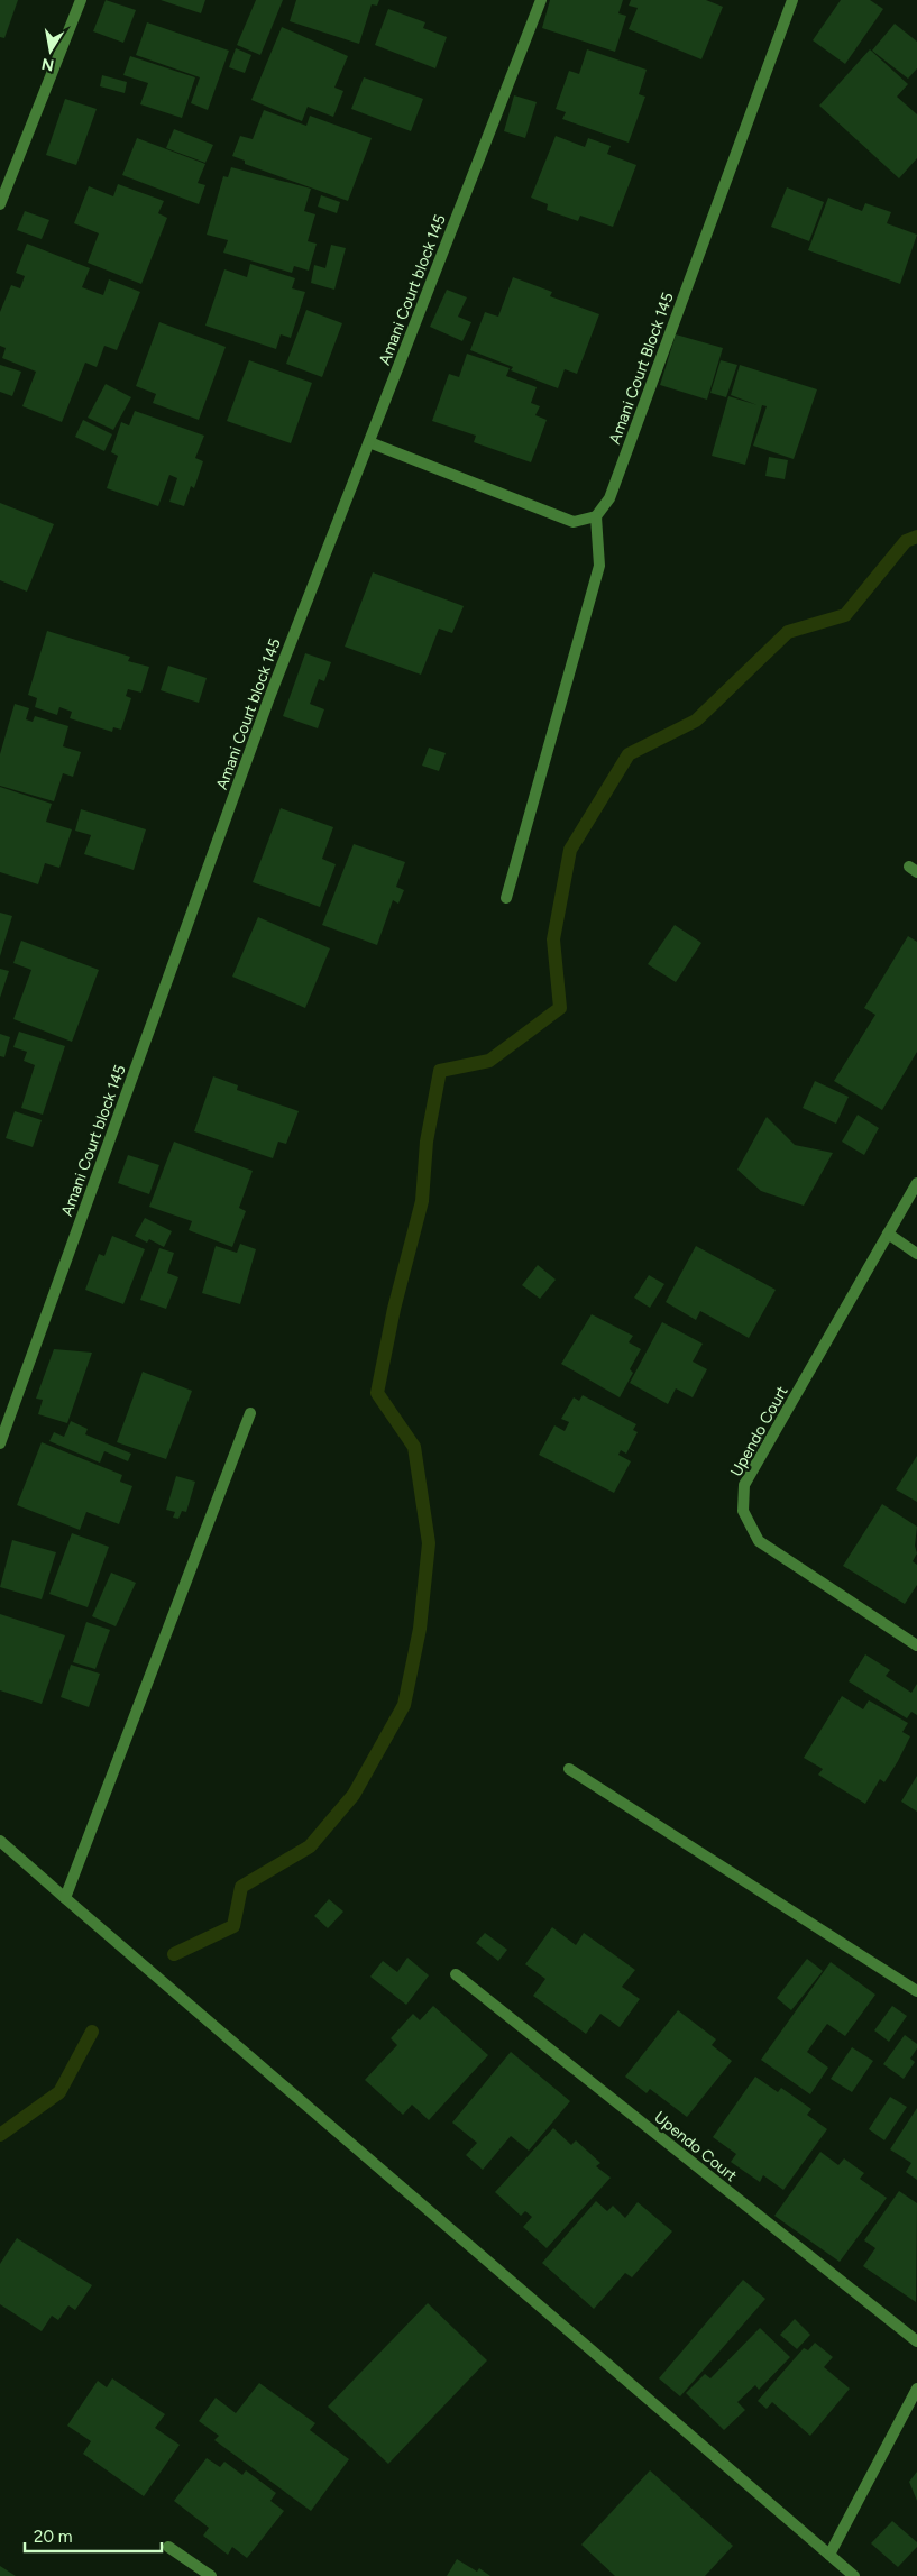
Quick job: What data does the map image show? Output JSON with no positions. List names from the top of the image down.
{
  "streets": {
    "street": ["Amani Court block 145", "Amani Court Block 145", "Upendo Court"]
  },
  "scale_bar": "20 m",
  "north": "bottom"
}
